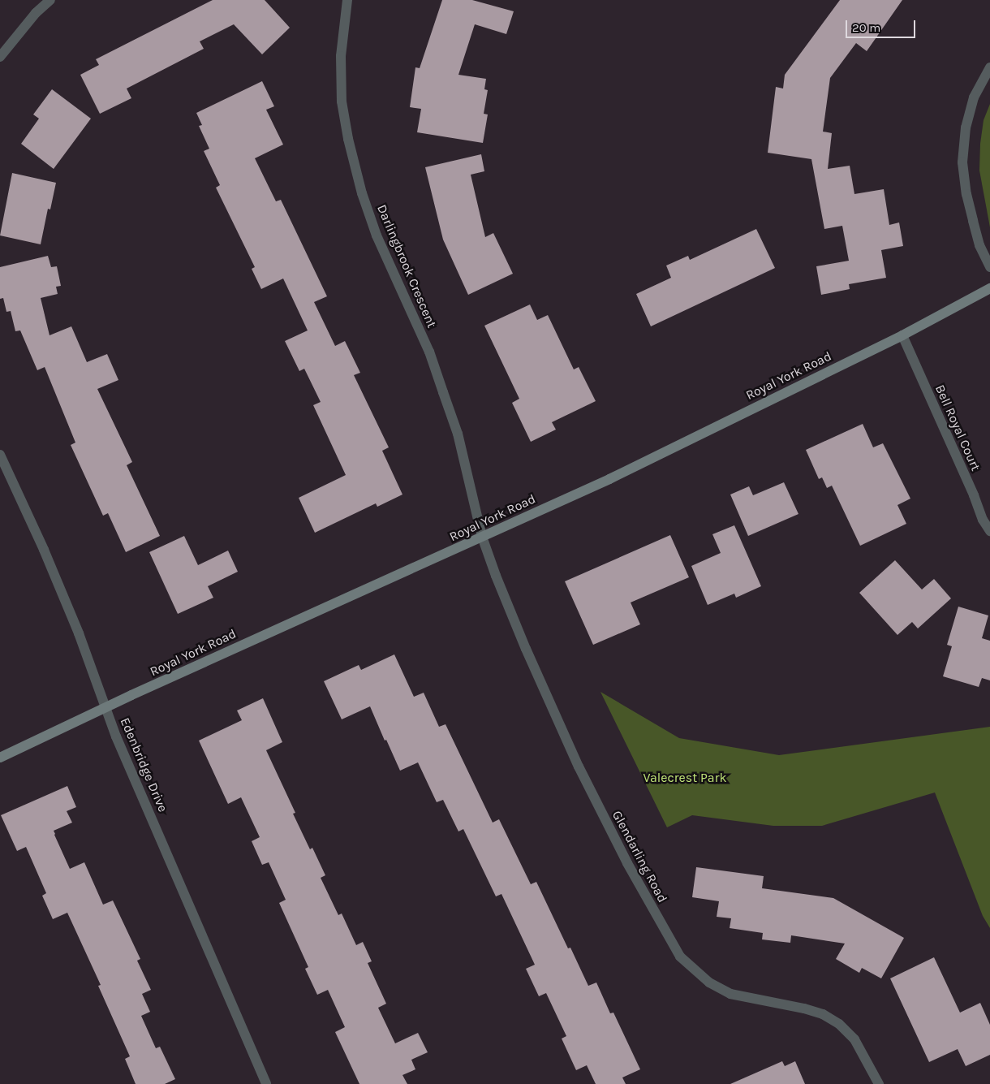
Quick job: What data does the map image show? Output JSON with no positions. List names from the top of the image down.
{
  "streets": {
    "main road": ["Royal York Road"],
    "street": [
      "Darlingbrook Crescent",
      "Bell Royal Court",
      "Edenbridge Drive",
      "Glendarling Road"
    ]
  },
  "crossings": [
    ["Darlingbrook Crescent", "Royal York Road"],
    ["Darlingbrook Crescent", "Glendarling Road"],
    ["Royal York Road", "Bell Royal Court"],
    ["Royal York Road", "Edenbridge Drive"],
    ["Royal York Road", "Glendarling Road"]
  ],
  "parks": ["Valecrest Park"],
  "scale_bar": "20 m"
}
